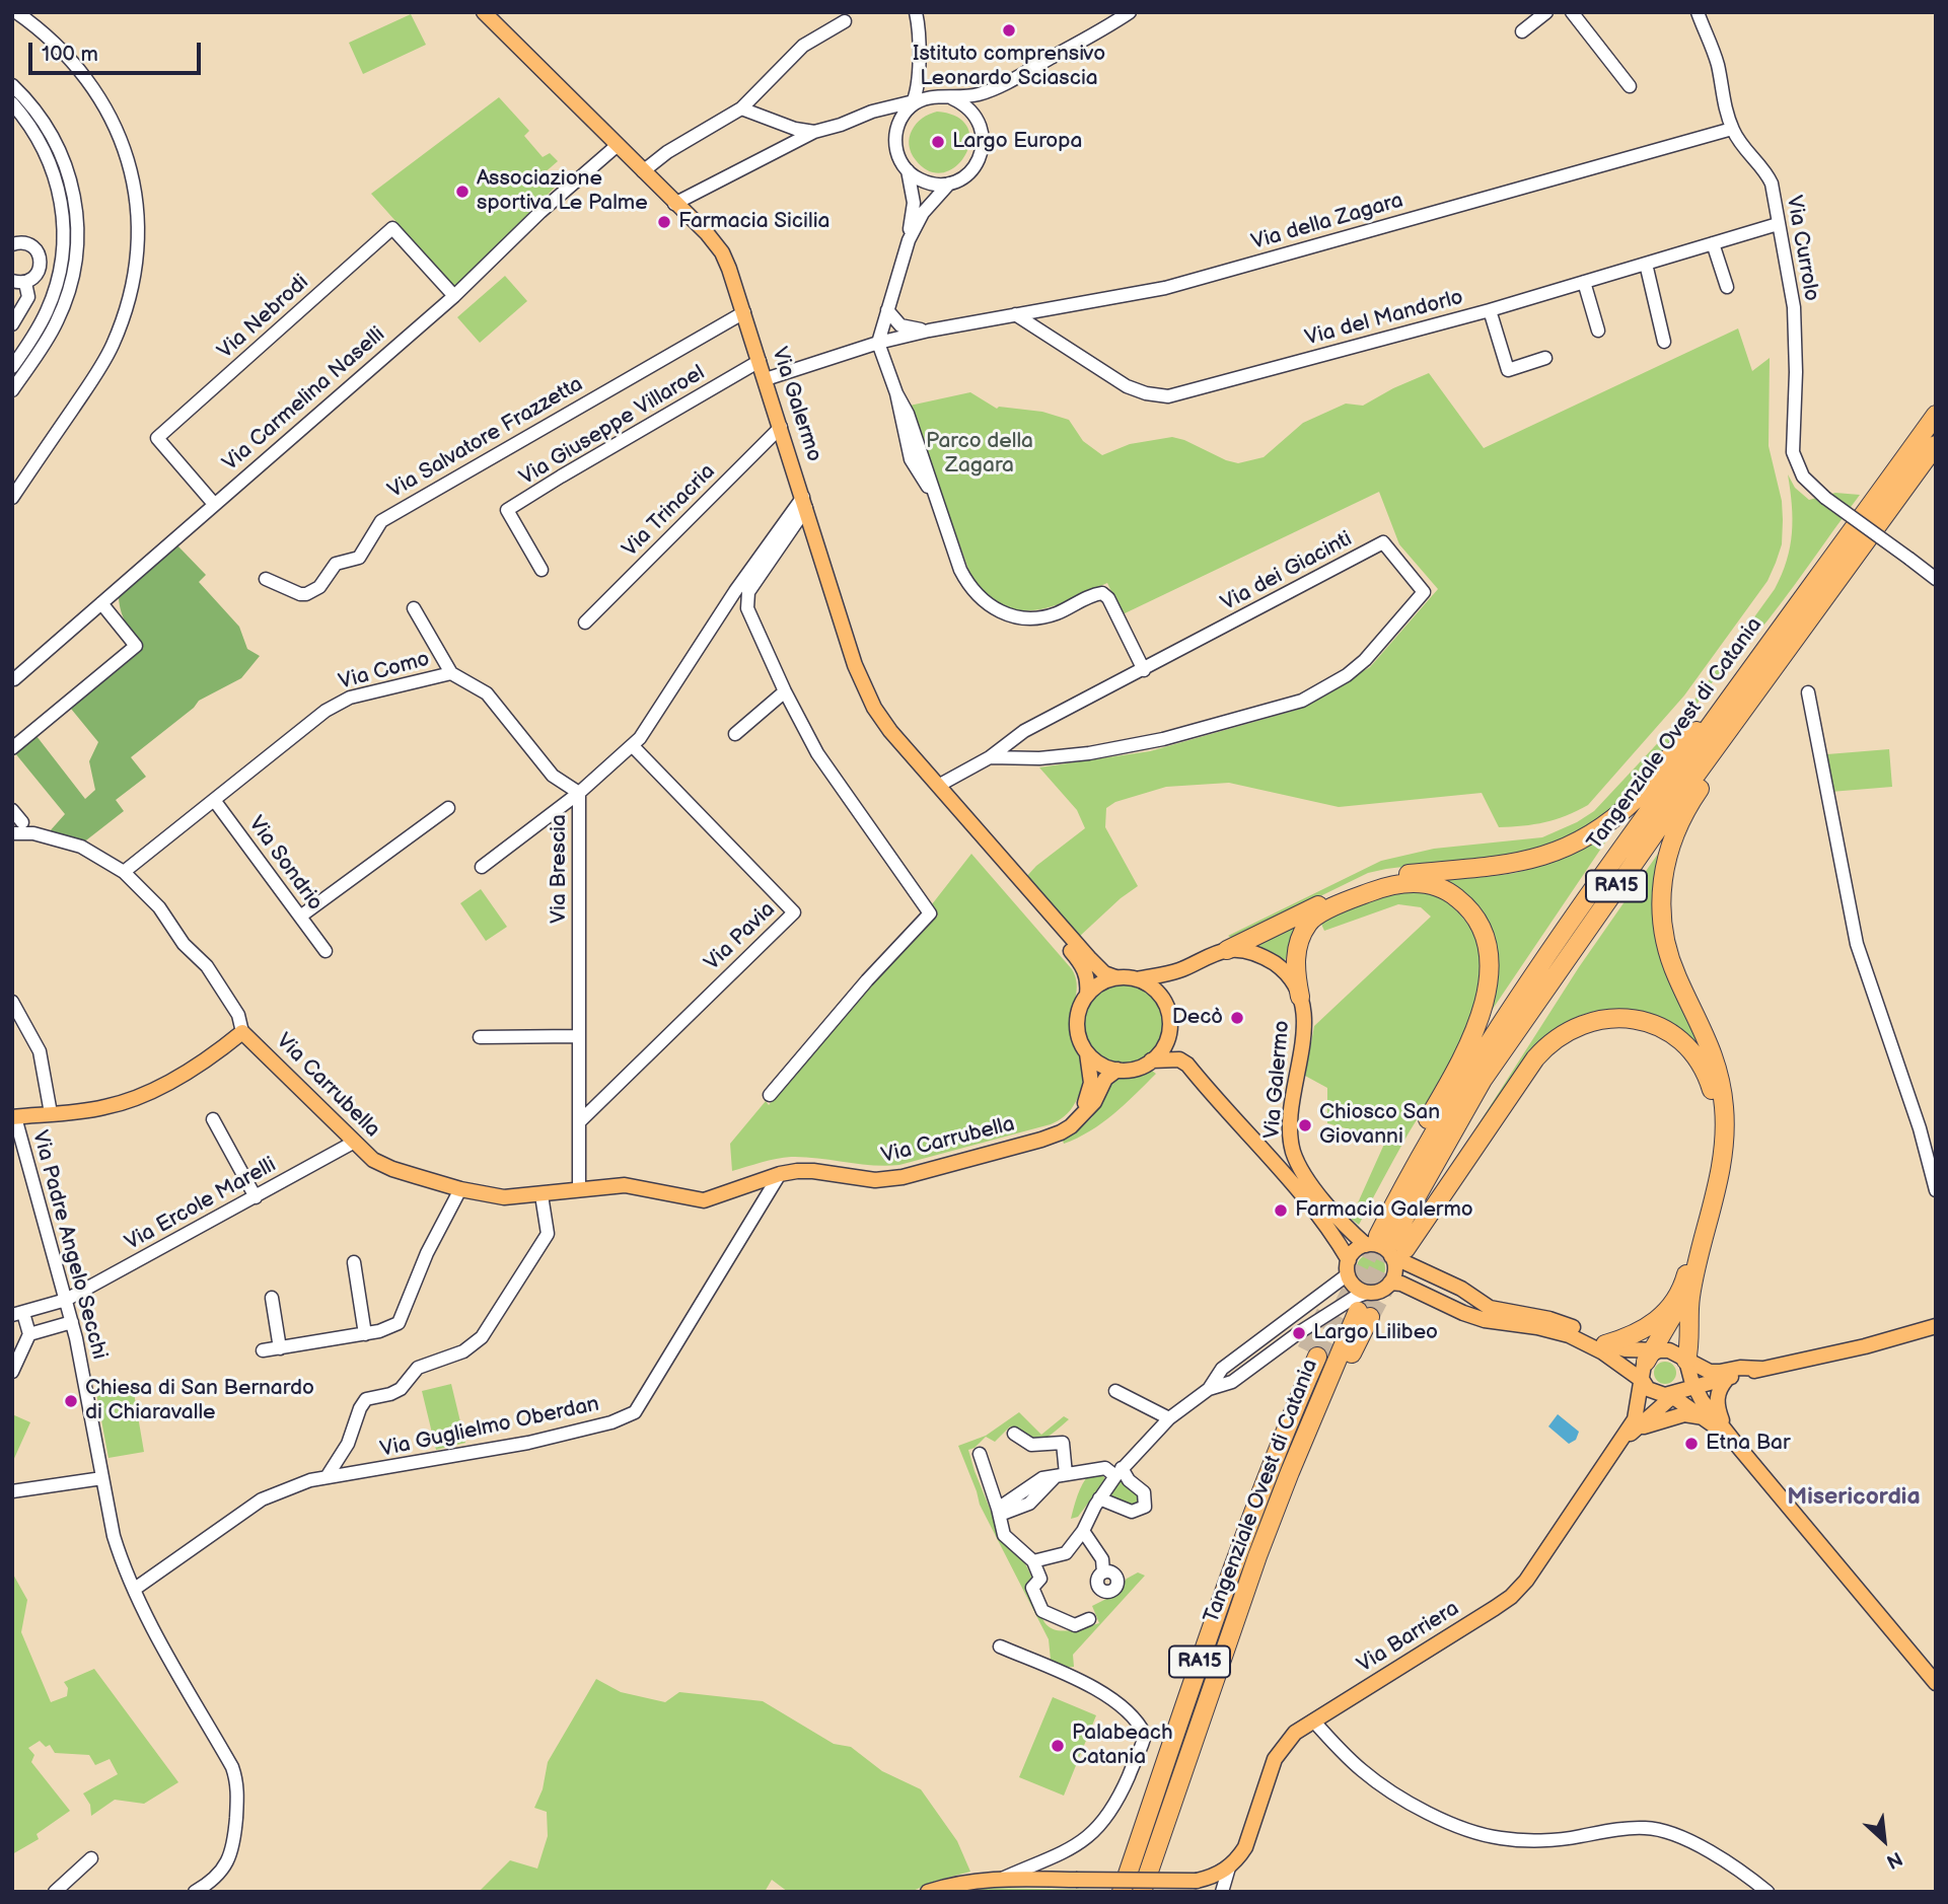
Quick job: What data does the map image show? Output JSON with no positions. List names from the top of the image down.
{
  "streets": {
    "highway": ["Tangenziale Ovest di Catania", "RA15"],
    "main road": ["Via Galermo", "Via Carrubella", "Via Barriera"],
    "street": [
      "Via della Zagara",
      "Via Currolo",
      "Via Nebrodi",
      "Via del Mandorlo",
      "Via Carmelina Naselli",
      "Via Giuseppe Villaroel",
      "Via Salvatore Frazzetta",
      "Via Trinacria",
      "Via dei Giacinti",
      "Via Como",
      "Via Sondrio",
      "Via Brescia",
      "Via Pavia",
      "Via Ercole Marelli",
      "Via Padre Angelo Secchi",
      "Via Guglielmo Oberdan"
    ]
  },
  "crossings": [
    ["Via della Zagara", "Via Currolo"],
    ["Via della Zagara", "Via del Mandorlo"],
    ["Via Currolo", "Via del Mandorlo"],
    ["Via Nebrodi", "Via Carmelina Naselli"],
    ["Via Carmelina Naselli", "Via Galermo"],
    ["Via Galermo", "Via Giuseppe Villaroel"],
    ["Via Galermo", "Via Salvatore Frazzetta"],
    ["Via Galermo", "Via Trinacria"],
    ["Via Galermo", "Via dei Giacinti"],
    ["Via Galermo", "Tangenziale Ovest di Catania"],
    ["Via Galermo", "Via Brescia"],
    ["Via Como", "Via Sondrio"],
    ["Via Como", "Via Brescia"],
    ["Via Brescia", "Via Pavia"],
    ["Via Brescia", "Via Carrubella"],
    ["Via Carrubella", "Via Ercole Marelli"],
    ["Via Carrubella", "Via Padre Angelo Secchi"],
    ["Via Carrubella", "Via Guglielmo Oberdan"],
    ["Via Ercole Marelli", "Via Padre Angelo Secchi"],
    ["Via Padre Angelo Secchi", "Via Guglielmo Oberdan"]
  ],
  "districts": ["Misericordia"],
  "parks": ["Parco della Zagara"],
  "places": [
    "Istituto comprensivo Leonardo Sciascia",
    "Largo Europa",
    "Associazione sportiva Le Palme",
    "Farmacia Sicilia",
    "Decò",
    "Chiosco San Giovanni",
    "Farmacia Galermo",
    "Largo Lilibeo",
    "Chiesa di San Bernardo di Chiaravalle",
    "Etna Bar",
    "Palabeach Catania"
  ],
  "scale_bar": "100 m",
  "north": "bottom right"
}
